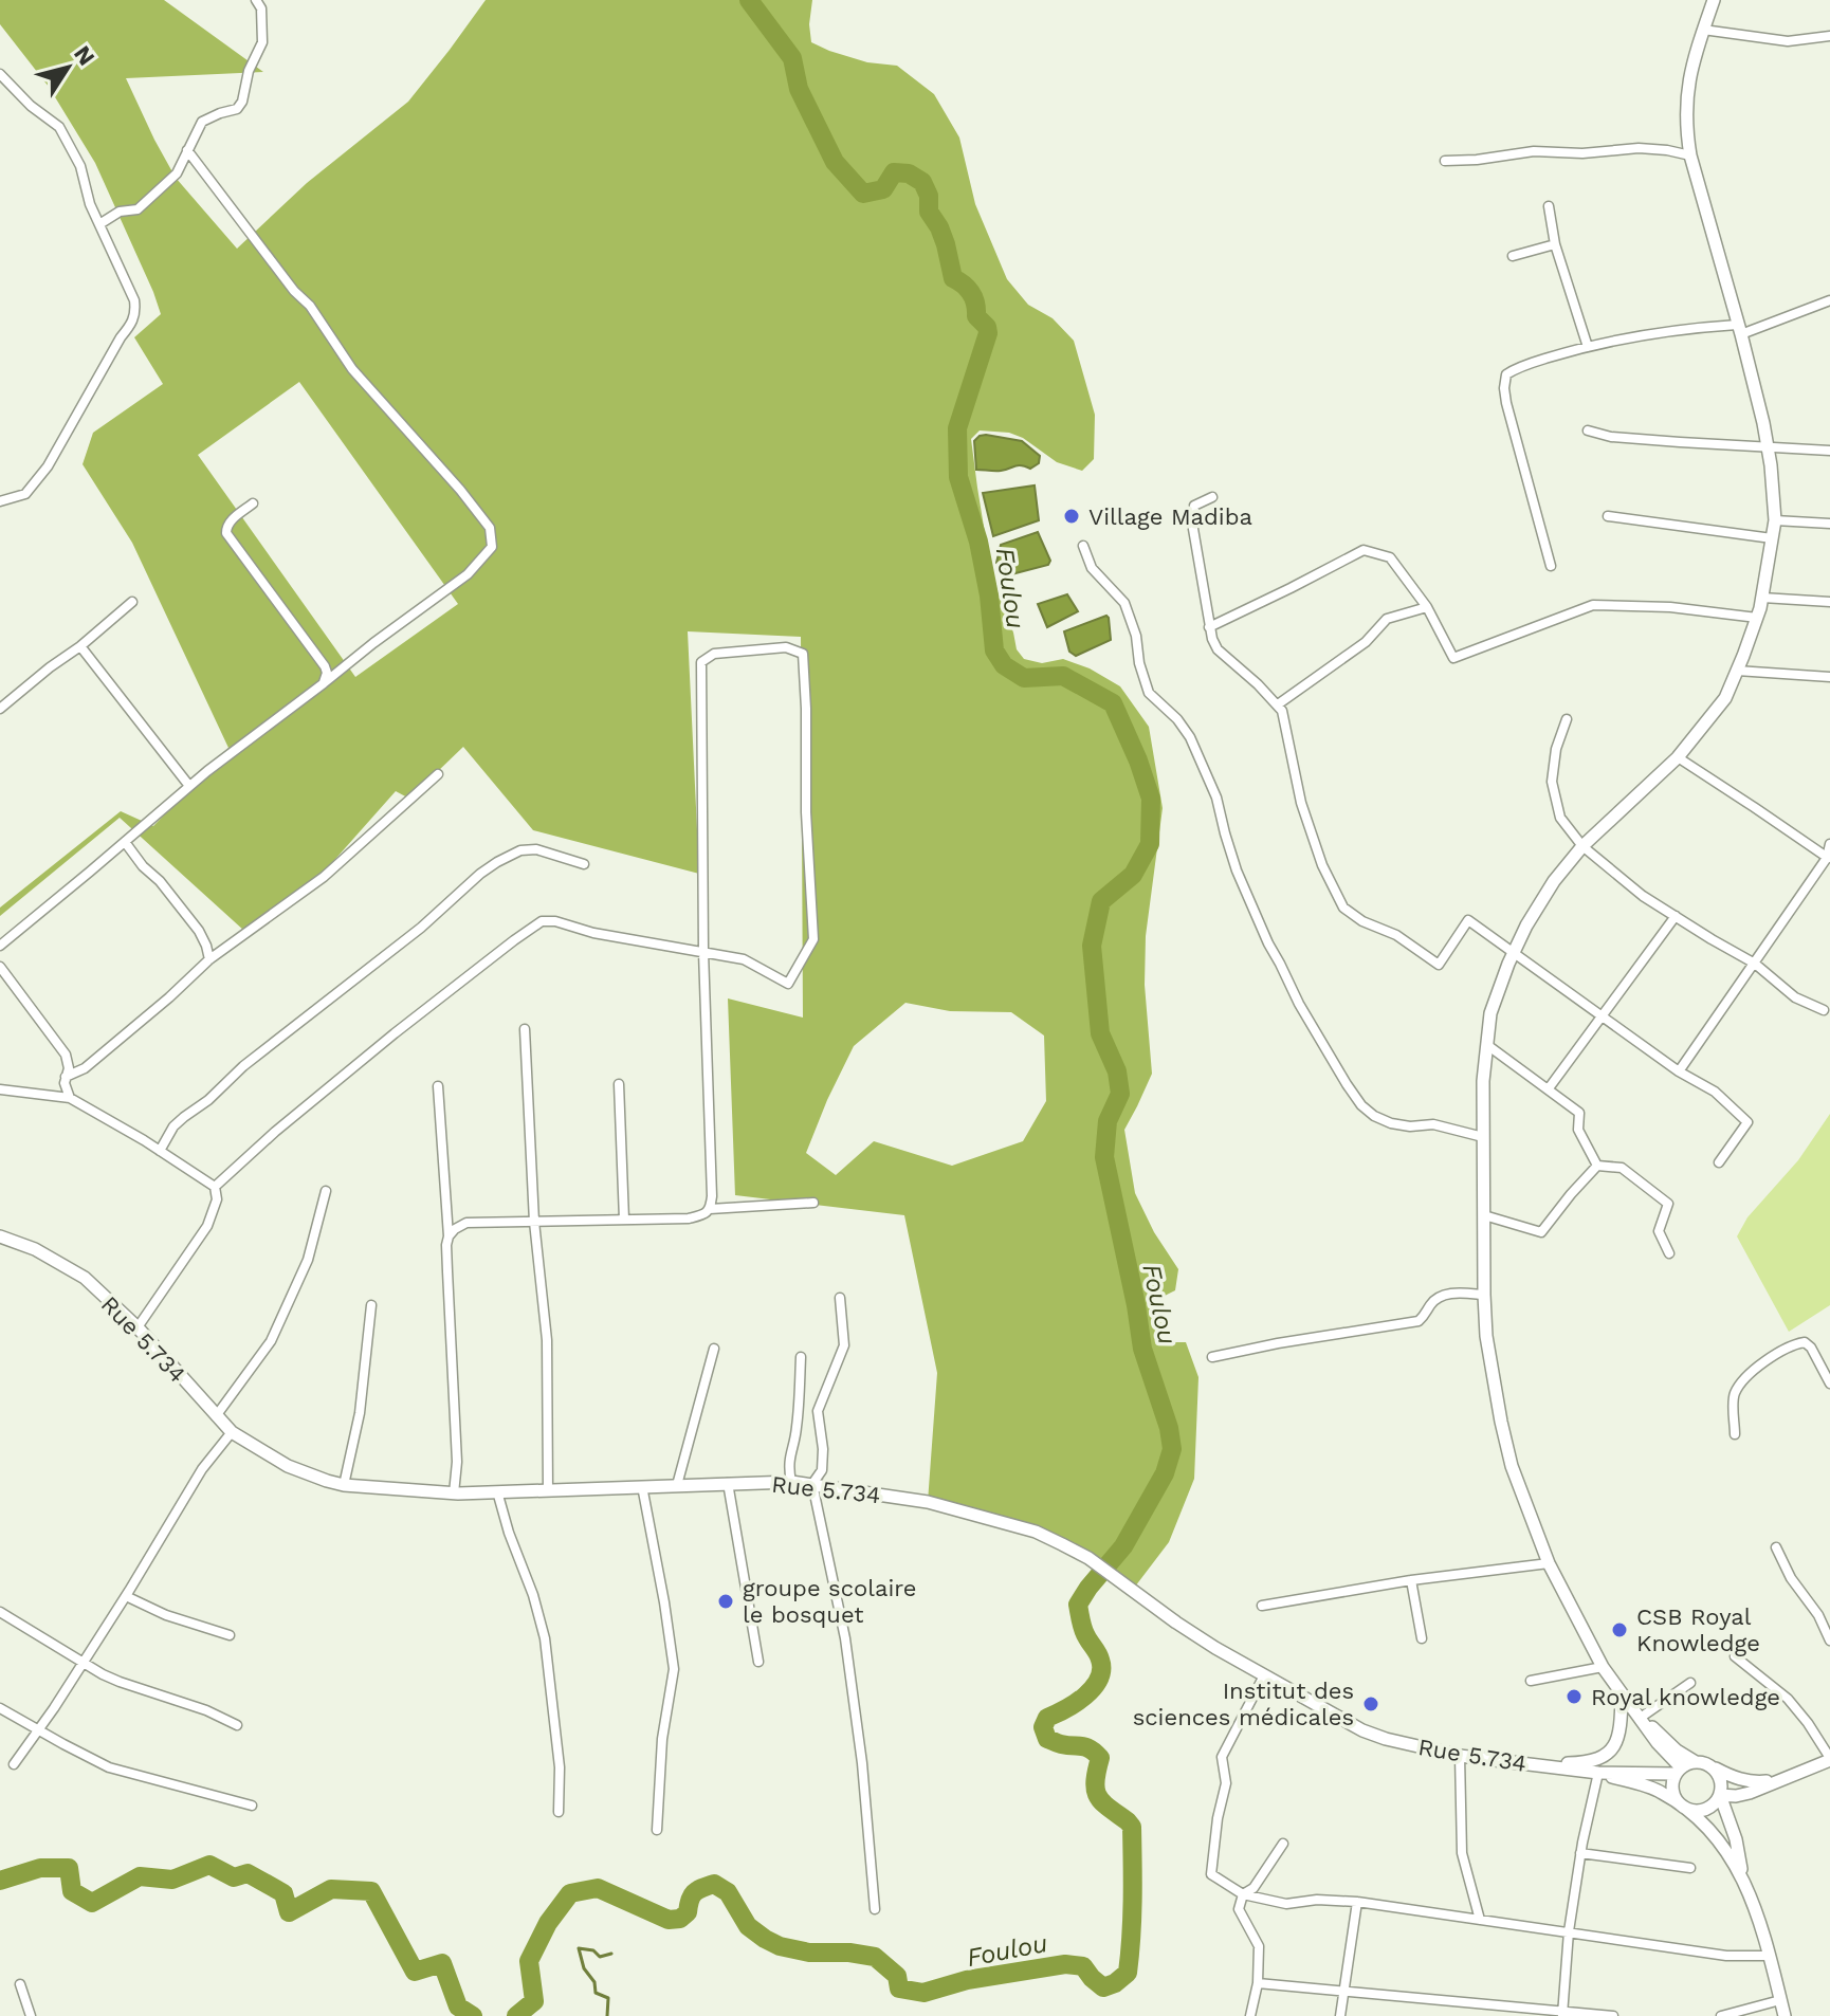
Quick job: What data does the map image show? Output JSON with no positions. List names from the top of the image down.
{
  "streets": {
    "street": ["Rue 5.734"]
  },
  "water": ["Foulou"],
  "places": [
    "Village Madiba",
    "groupe scolaire le bosquet",
    "CSB Royal Knowledge",
    "Royal knowledge",
    "Institut des sciences médicales"
  ],
  "north": "top right"
}
